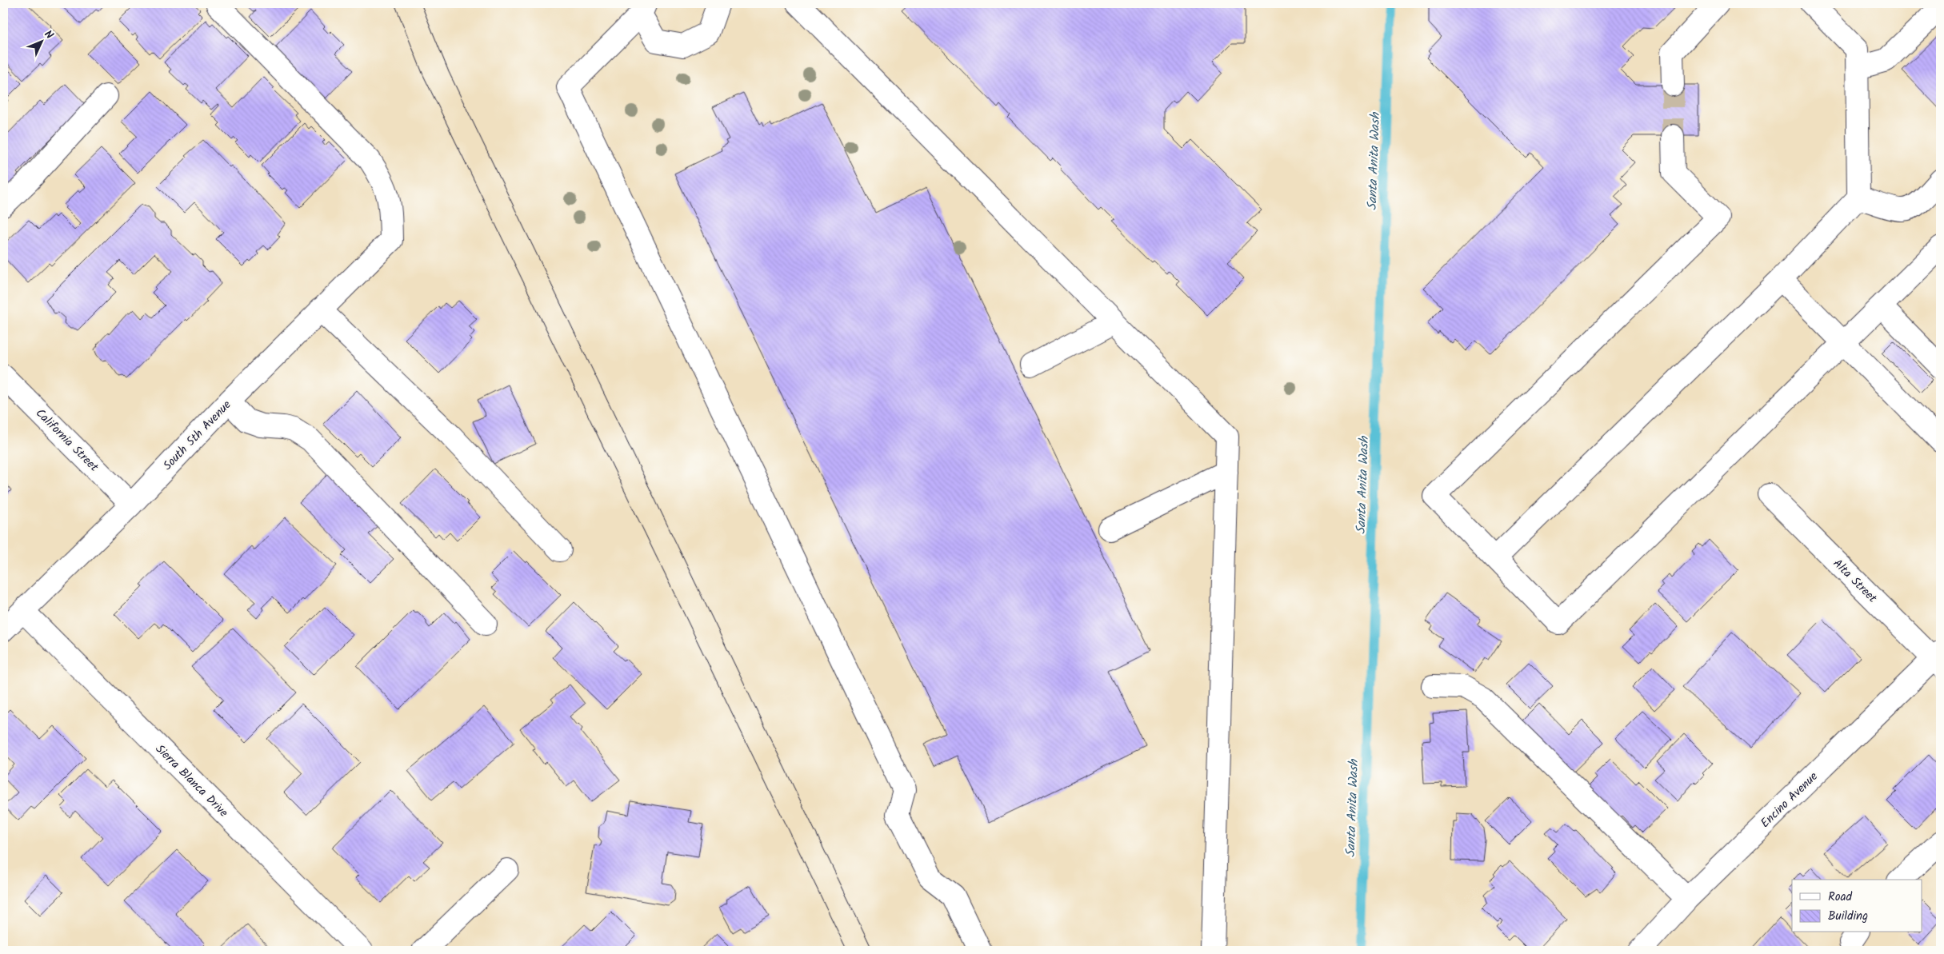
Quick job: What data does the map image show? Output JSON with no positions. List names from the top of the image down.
{
  "streets": {
    "street": [
      "South 5th Avenue",
      "California Street",
      "Alta Street",
      "Sierra Blanca Drive",
      "Encino Avenue"
    ]
  },
  "crossings": [
    ["South 5th Avenue", "California Street"],
    ["South 5th Avenue", "Sierra Blanca Drive"],
    ["Alta Street", "Encino Avenue"]
  ],
  "water": ["Santa Anita Wash"],
  "legend": ["Road", "Building"],
  "north": "top right"
}
